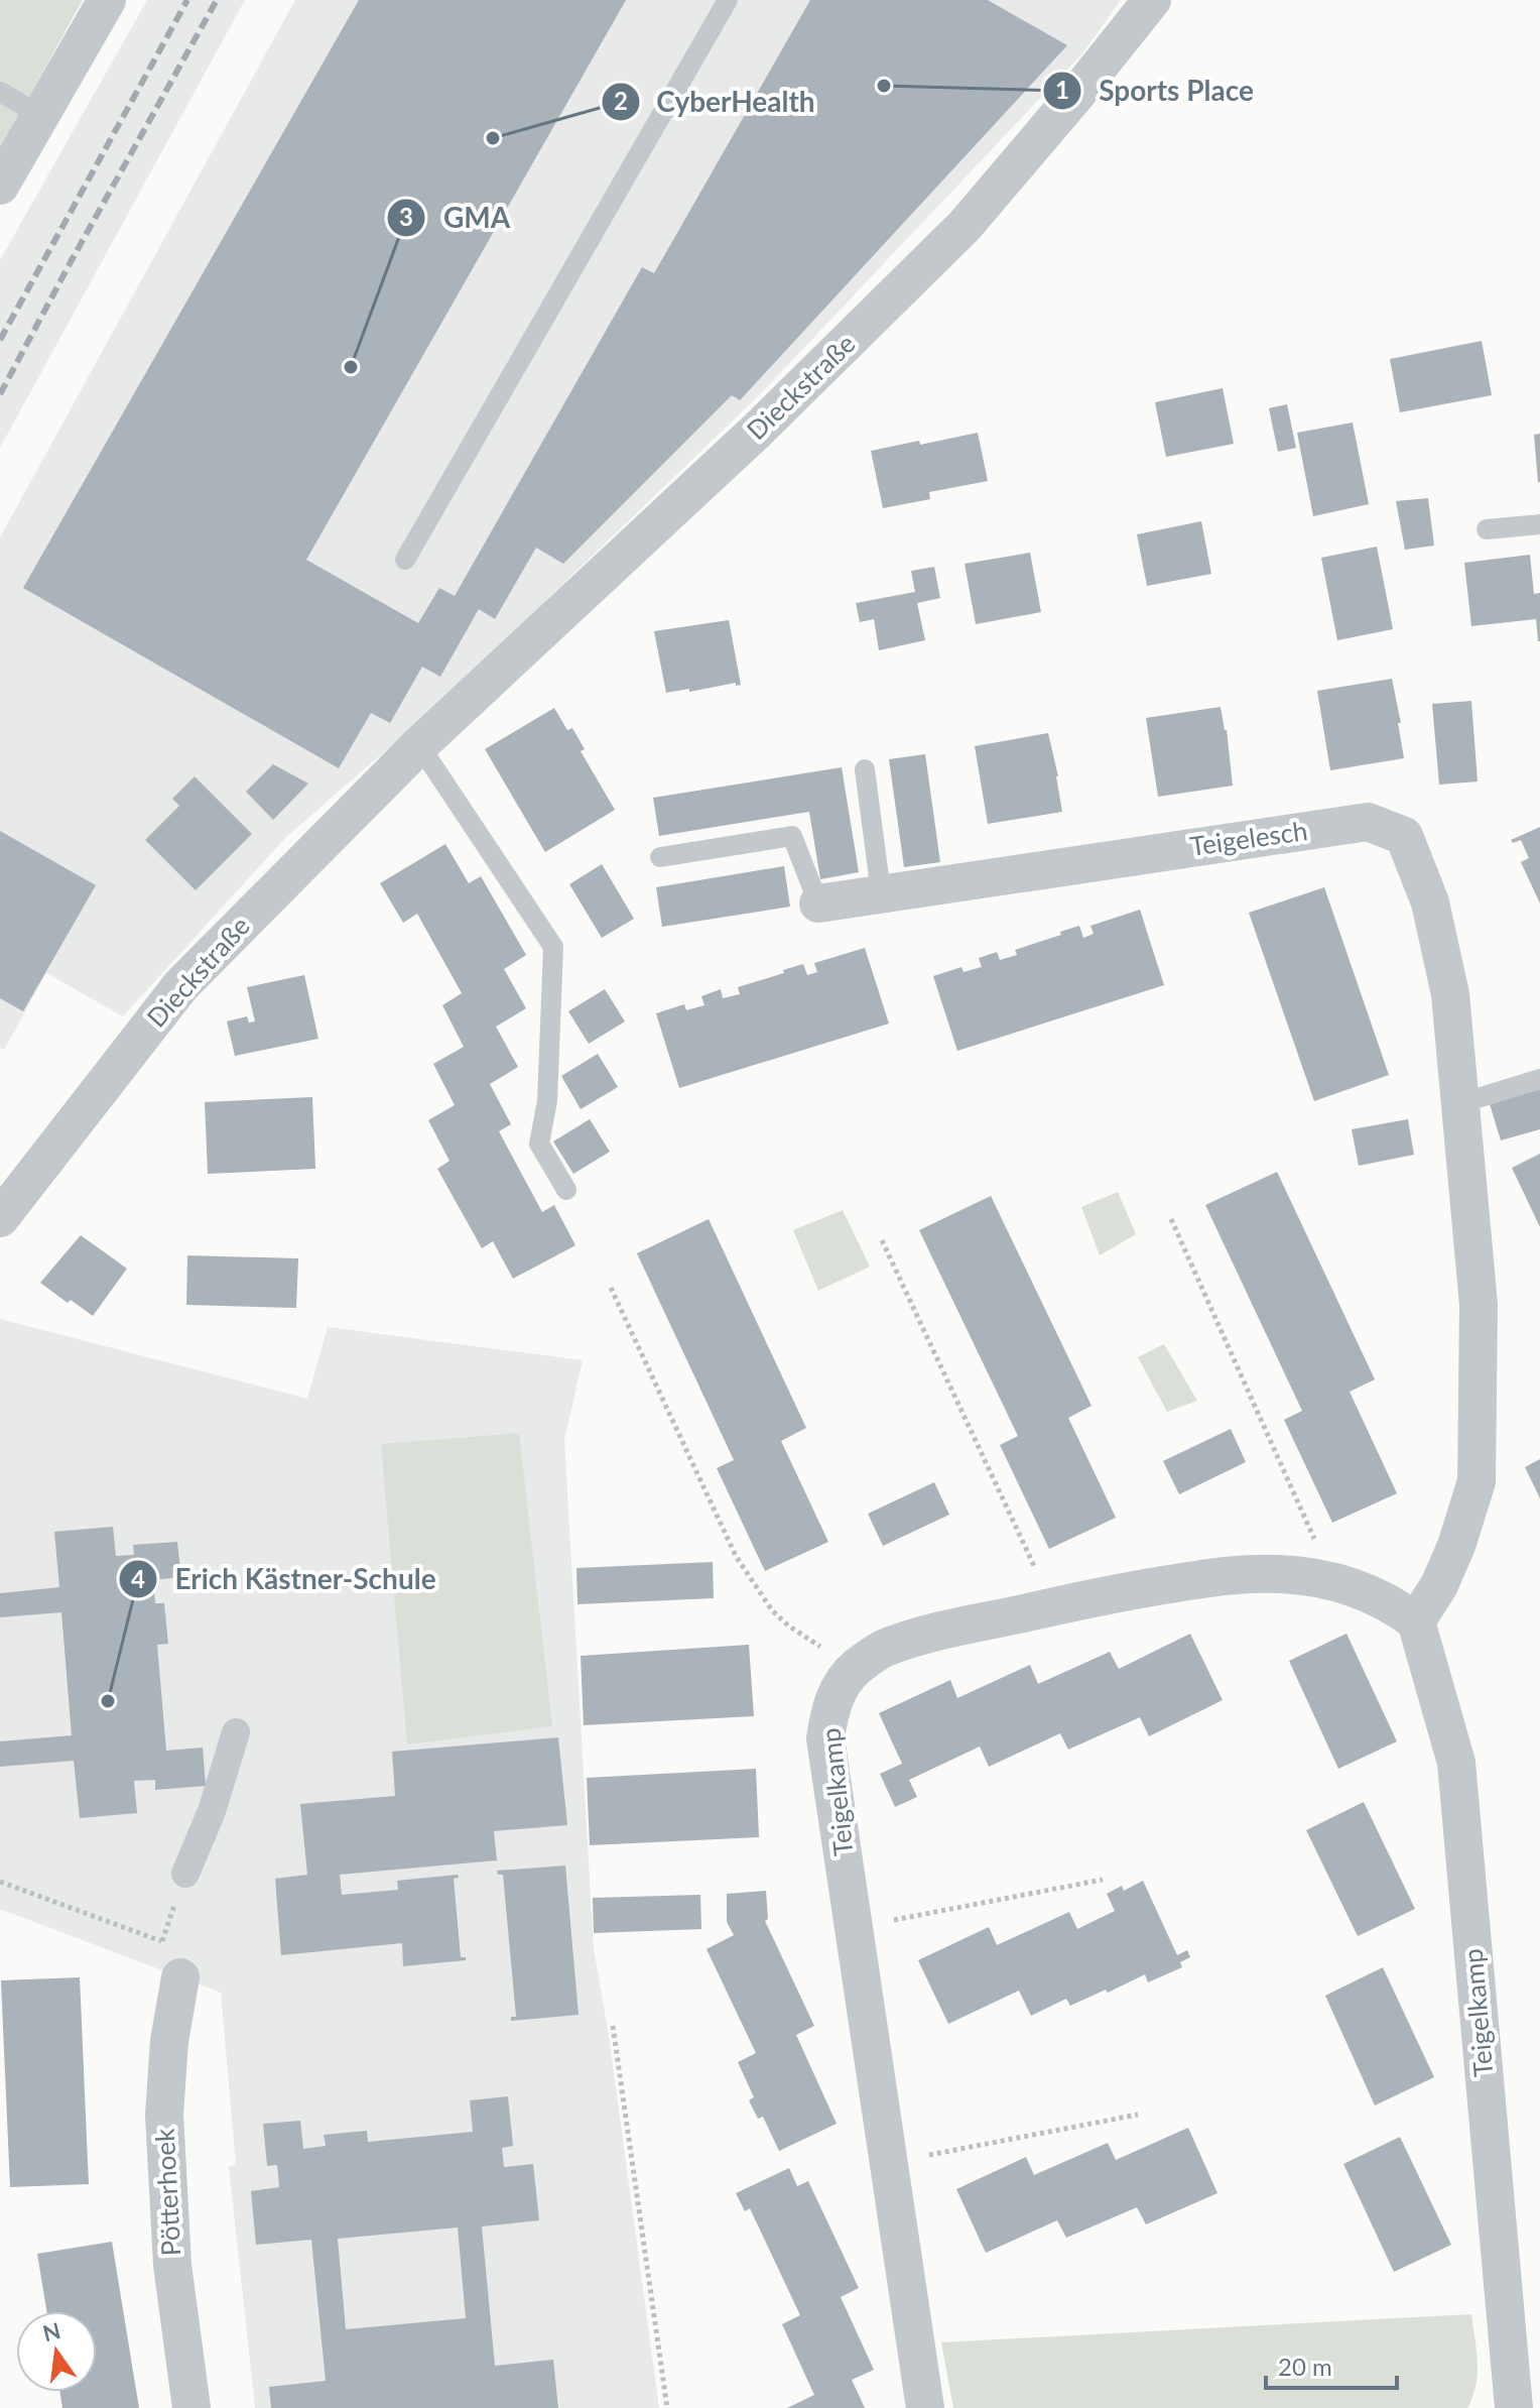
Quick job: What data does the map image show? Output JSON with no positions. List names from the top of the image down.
{
  "streets": {
    "street": [
      "Dieckstraße",
      "Teigelesch",
      "Teigelkamp",
      "Pötterhoek"
    ]
  },
  "crossings": [
    ["Teigelesch", "Teigelkamp"]
  ],
  "places": [
    "Sports Place",
    "CyberHealth",
    "GMA",
    "Erich Kästner-Schule"
  ],
  "scale_bar": "20 m",
  "north": "top"
}
